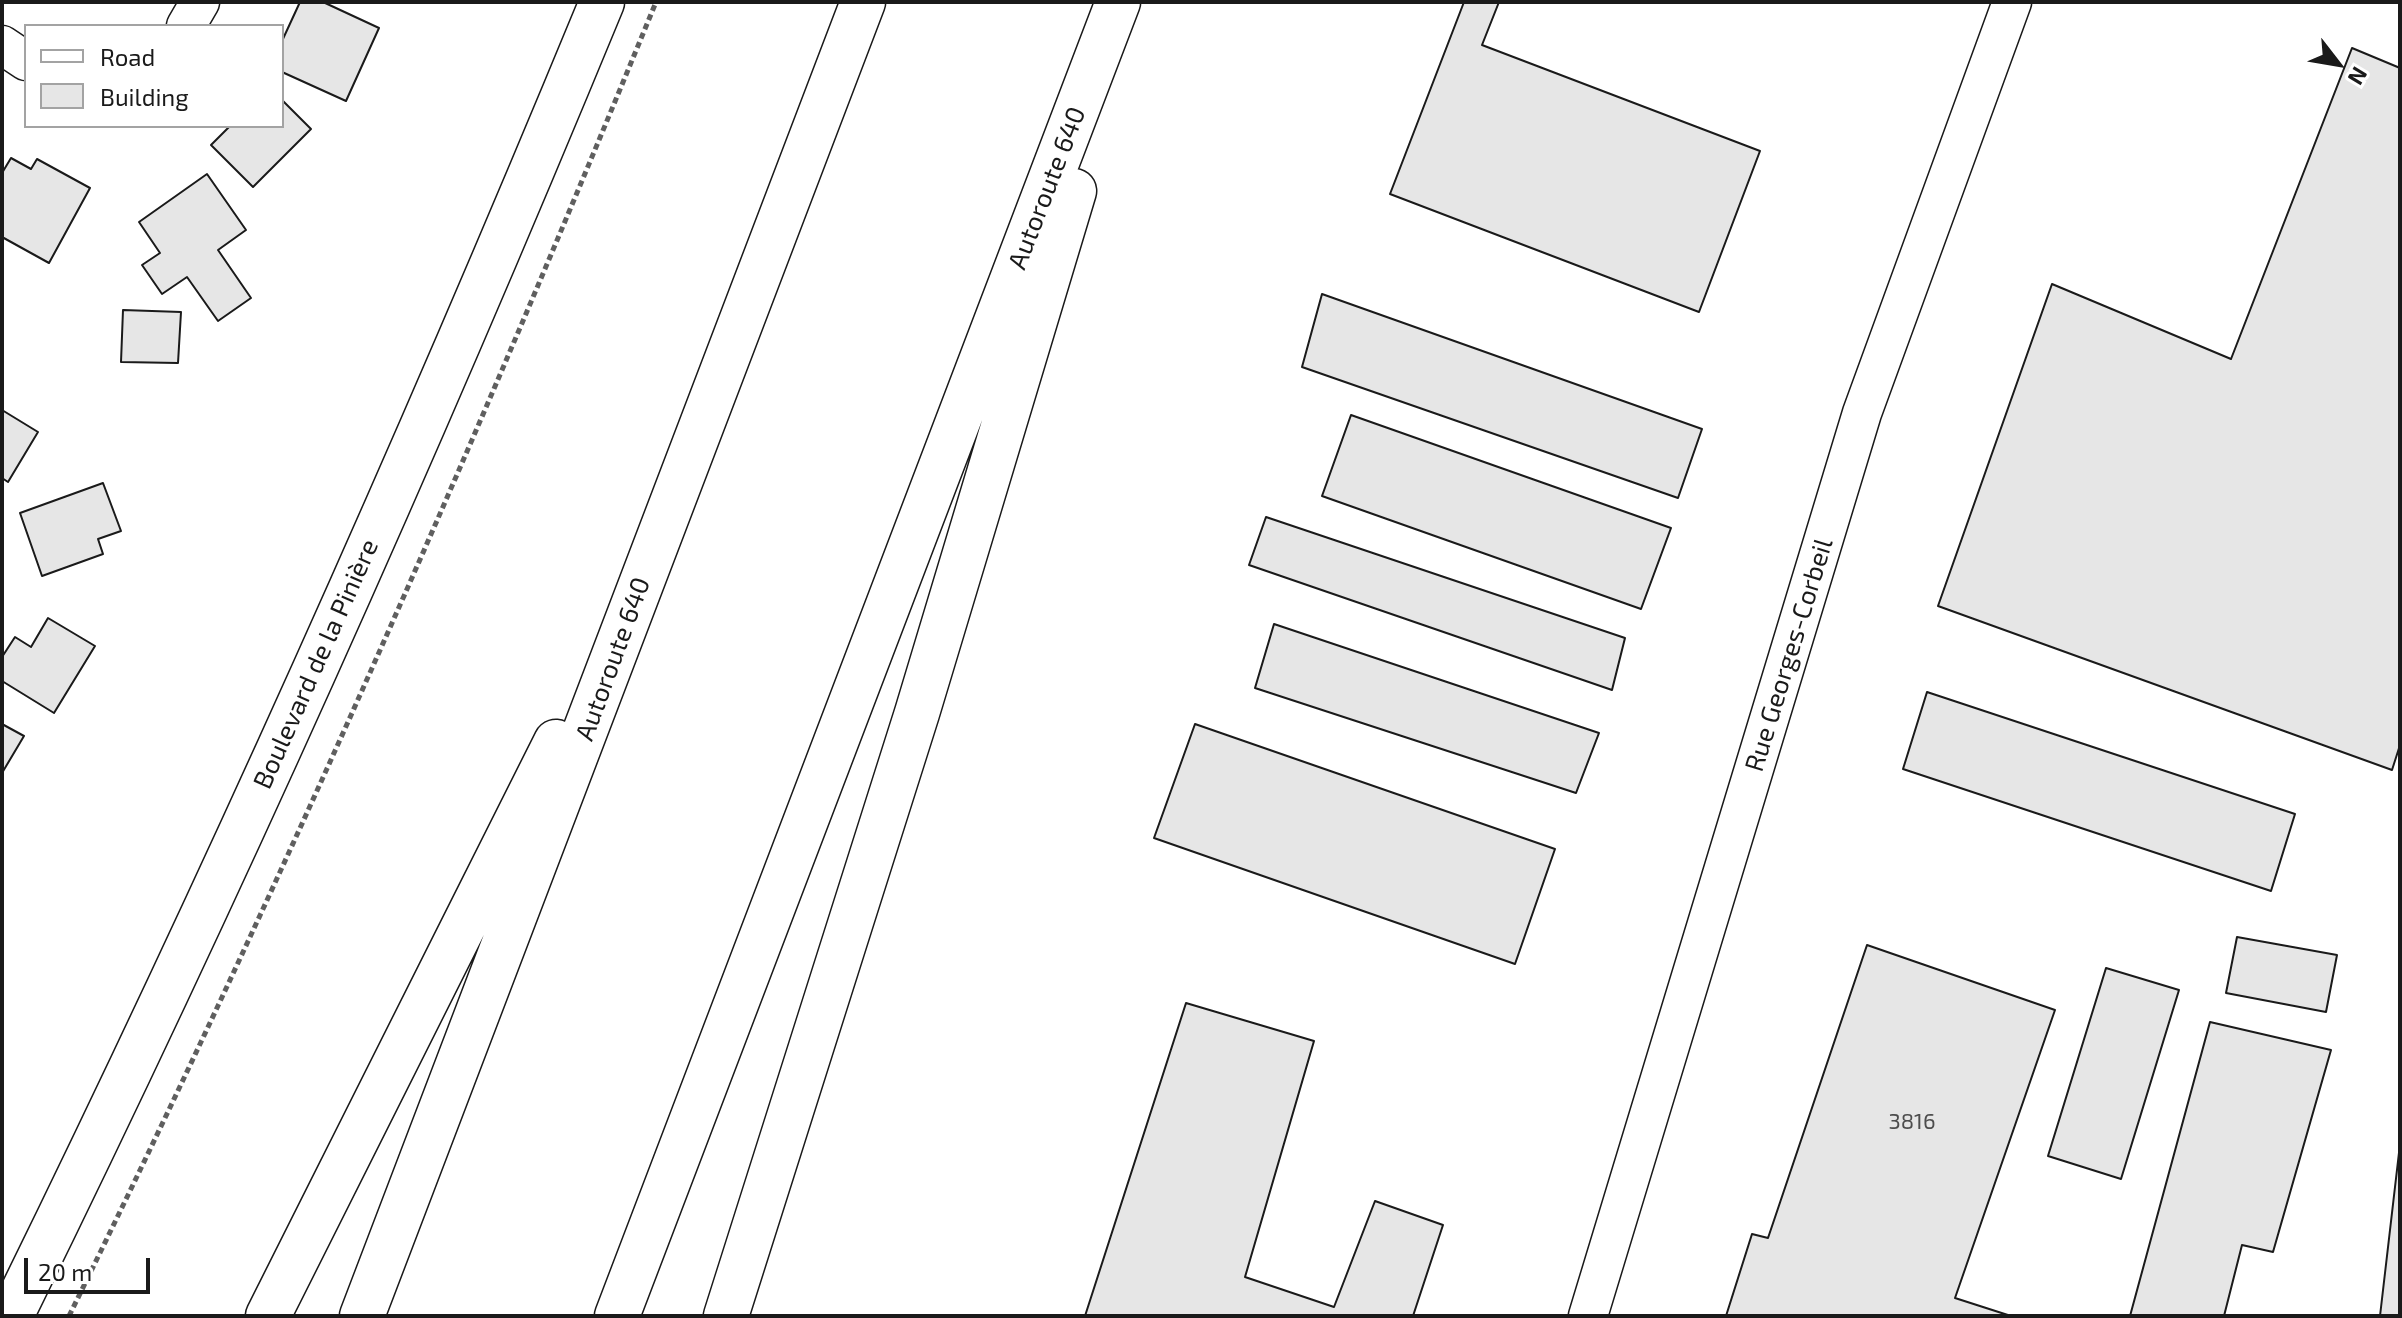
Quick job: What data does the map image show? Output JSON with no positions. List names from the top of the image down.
{
  "streets": {
    "main road": ["Autoroute 640", "Boulevard de la Pinière"],
    "street": ["Rue Georges-Corbeil"]
  },
  "house_numbers": ["3816"],
  "legend": ["Road", "Building"],
  "scale_bar": "20 m",
  "north": "bottom right"
}
